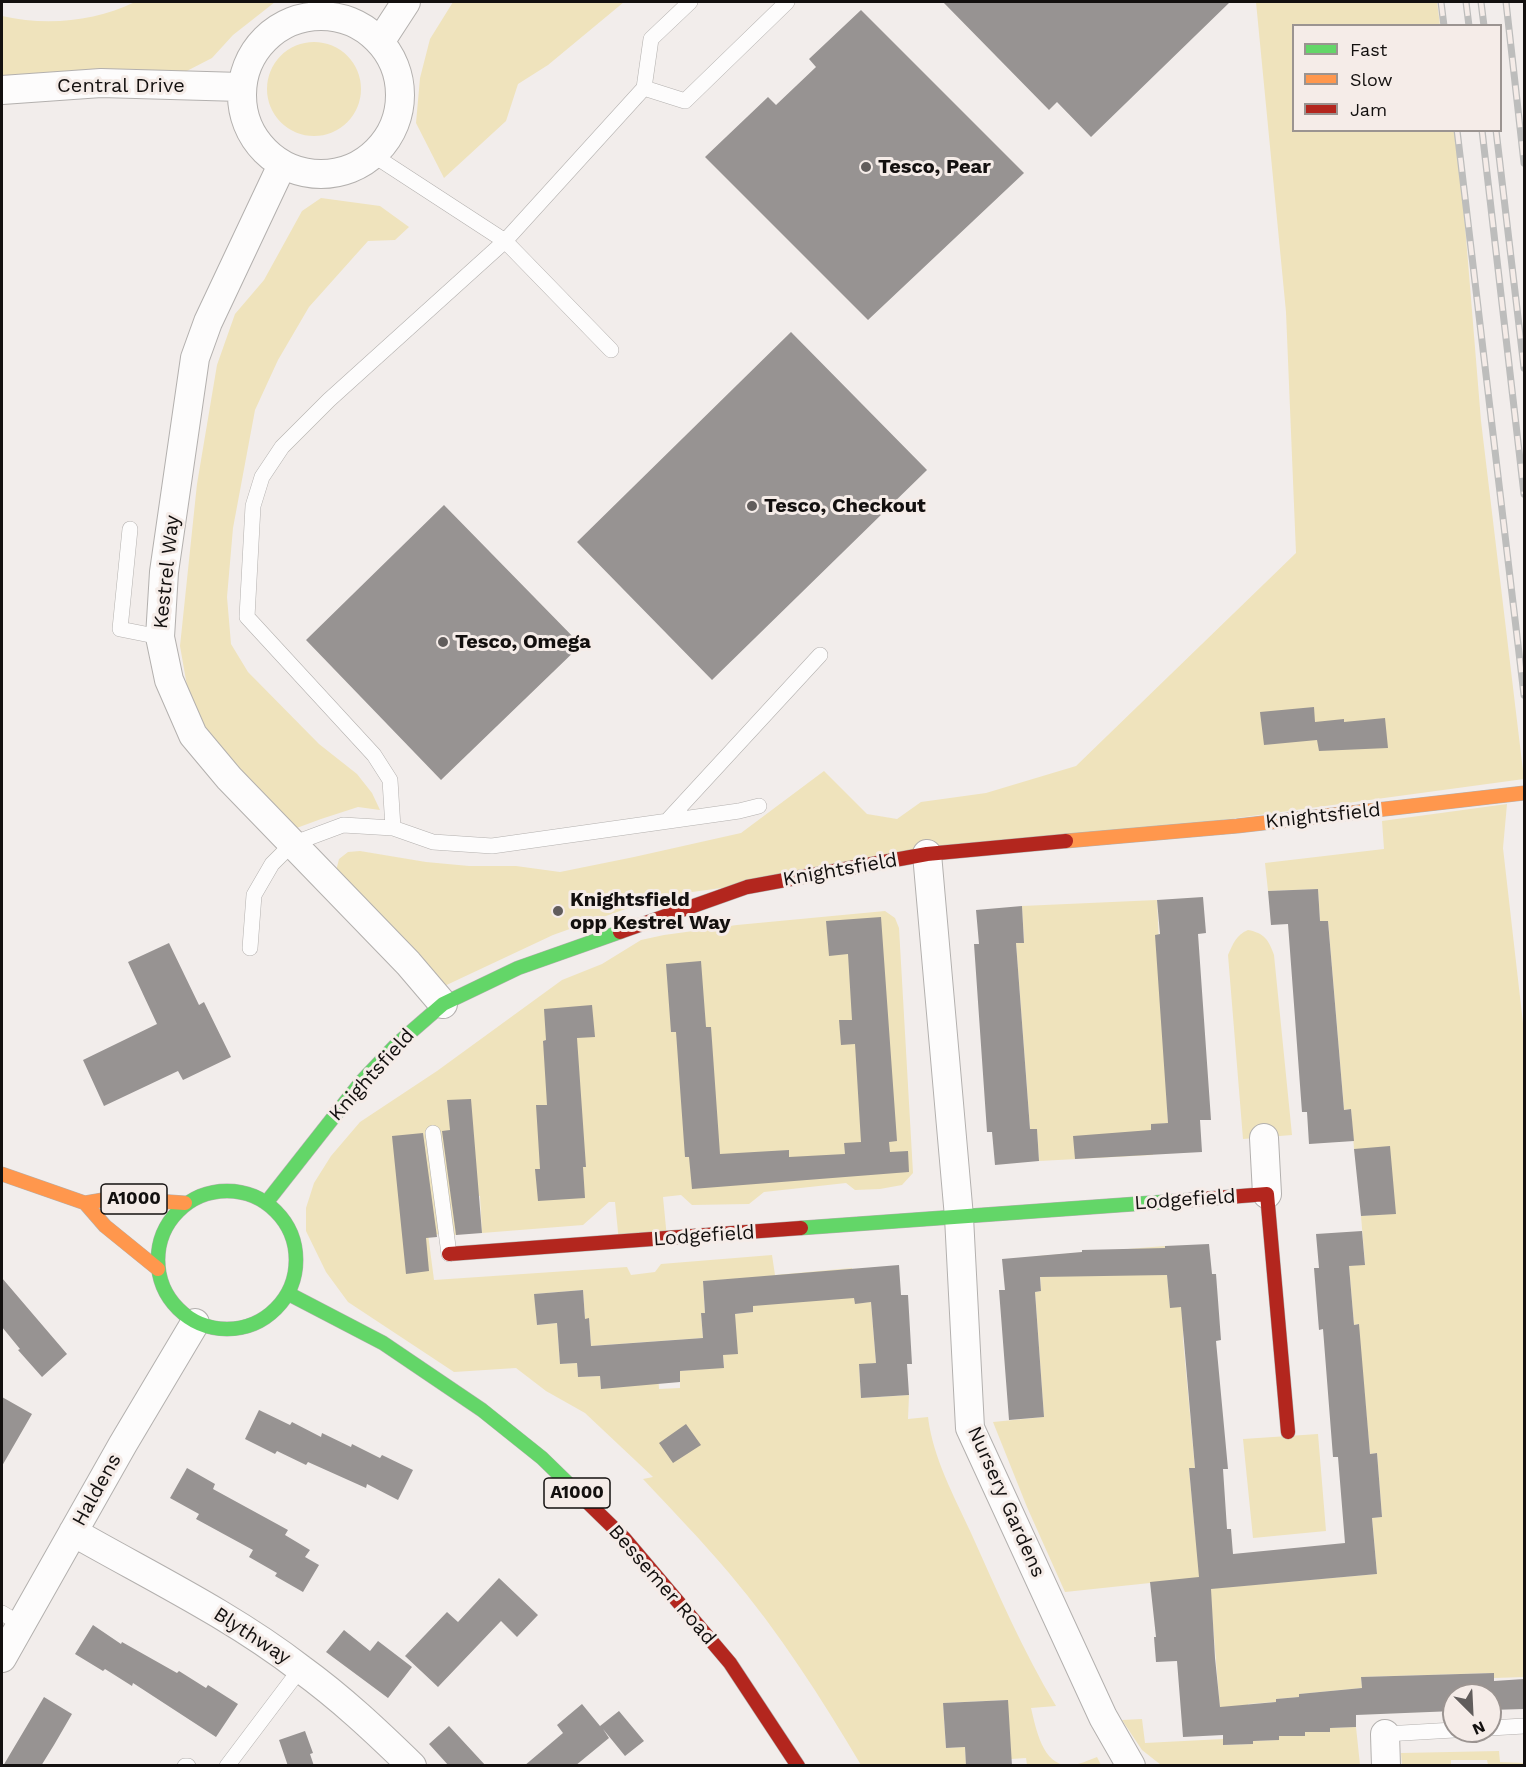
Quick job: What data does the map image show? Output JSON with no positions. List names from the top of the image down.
{
  "streets": {
    "street": [
      "Central Drive",
      "Kestrel Way",
      "Knightsfield",
      "A1000",
      "Lodgefield",
      "Haldens",
      "Nursery Gardens",
      "Bessemer Road",
      "Blythway"
    ]
  },
  "crossings": [
    ["Central Drive", "Kestrel Way"],
    ["Kestrel Way", "Knightsfield"],
    ["Knightsfield", "A1000"],
    ["Knightsfield", "Haldens"],
    ["Knightsfield", "Bessemer Road"],
    ["A1000", "Haldens"],
    ["A1000", "Bessemer Road"],
    ["Lodgefield", "Nursery Gardens"],
    ["Haldens", "Bessemer Road"],
    ["Haldens", "Blythway"]
  ],
  "places": [
    "Tesco, Pear",
    "Tesco, Checkout",
    "Tesco, Omega",
    "Knightsfield opp Kestrel Way"
  ],
  "legend": ["Fast", "Slow", "Jam"],
  "north": "bottom right"
}
